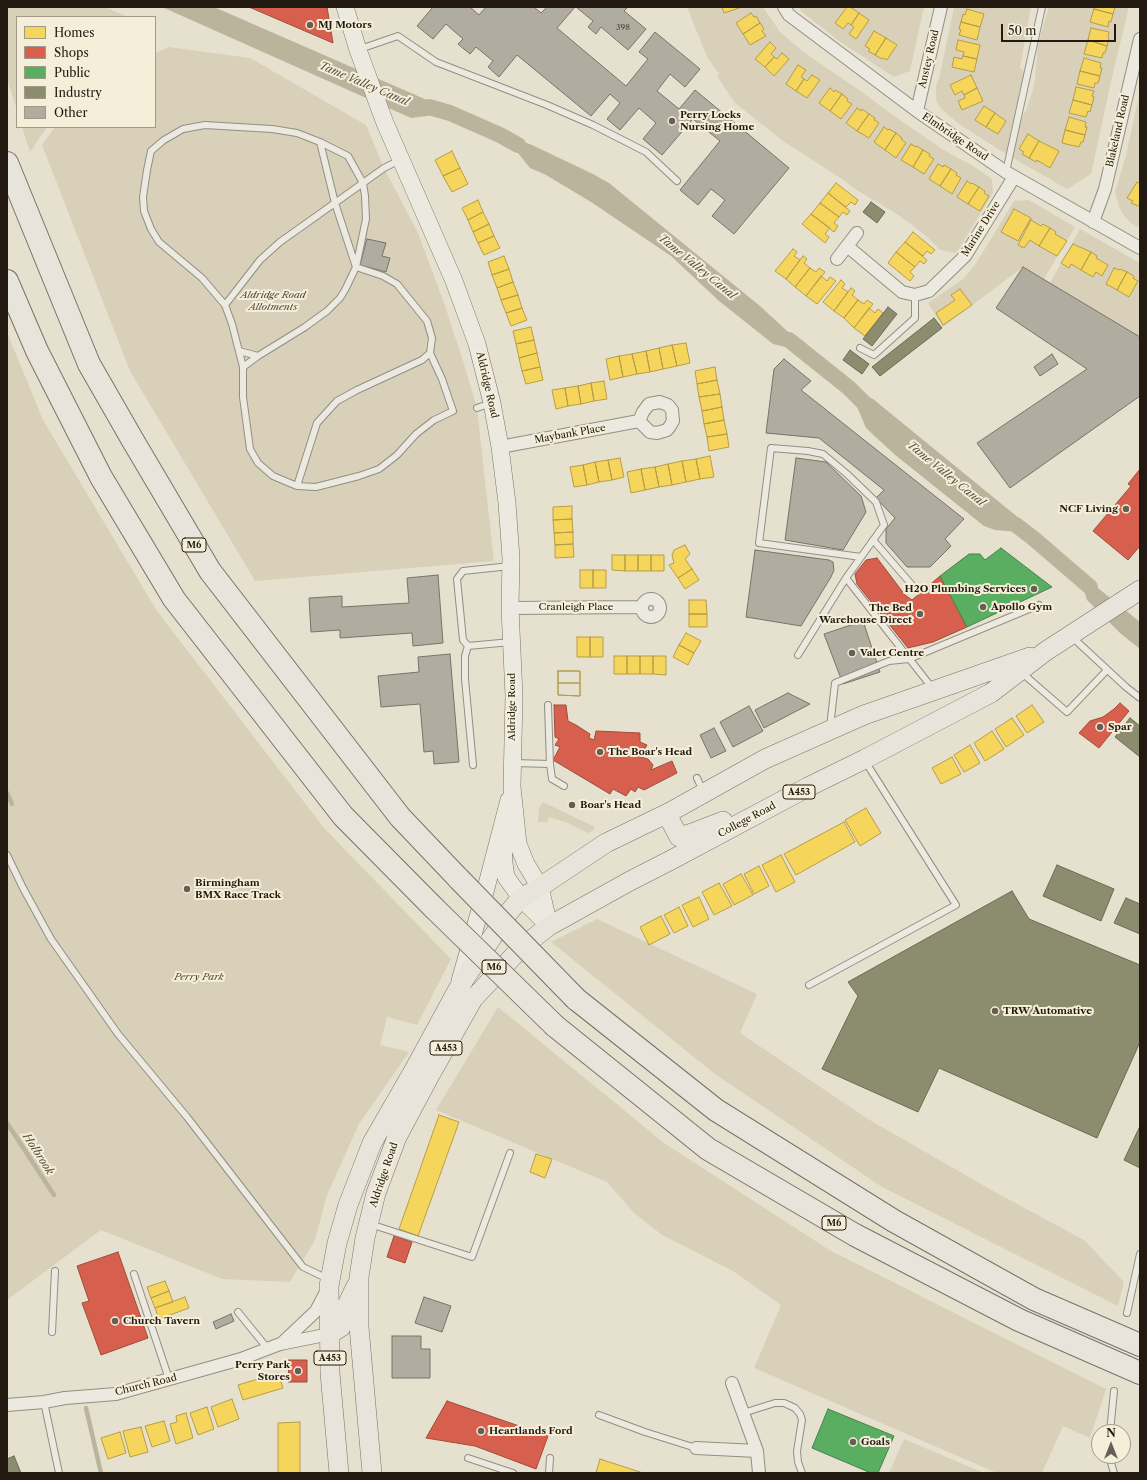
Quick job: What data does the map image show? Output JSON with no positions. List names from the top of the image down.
{
  "streets": {
    "highway": ["M6"],
    "main road": ["Aldridge Road", "A453", "College Road"],
    "street": [
      "Anstey Road",
      "Blakeland Road",
      "Elmbridge Road",
      "Marine Drive",
      "Maybank Place",
      "Cranleigh Place",
      "Church Road"
    ]
  },
  "crossings": [
    ["Anstey Road", "Elmbridge Road"],
    ["Blakeland Road", "Elmbridge Road"],
    ["Elmbridge Road", "Marine Drive"],
    ["Aldridge Road", "Maybank Place"],
    ["Aldridge Road", "Cranleigh Place"],
    ["Aldridge Road", "College Road"],
    ["Aldridge Road", "Church Road"],
    ["A453", "College Road"]
  ],
  "water": ["Tame Valley Canal", "Holbrook"],
  "parks": ["Aldridge Road Allotments", "Perry Park"],
  "places": [
    "MJ Motors",
    "Perry Locks Nursing Home",
    "NCF Living",
    "H2O Plumbing Services",
    "Apollo Gym",
    "The Bed Warehouse Direct",
    "Valet Centre",
    "Spar",
    "The Boar's Head",
    "Boar's Head",
    "Birmingham BMX Race Track",
    "TRW Automative",
    "Church Tavern",
    "Perry Park Stores",
    "Heartlands Ford",
    "Goals"
  ],
  "house_numbers": ["398"],
  "legend": [
    "Homes",
    "Shops",
    "Public",
    "Industry",
    "Other"
  ],
  "scale_bar": "50 m",
  "north": "top"
}
